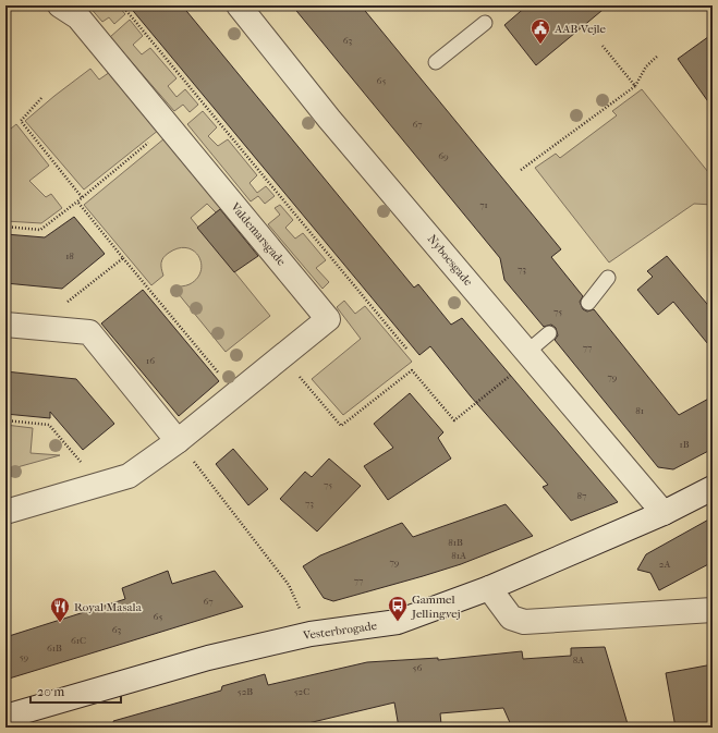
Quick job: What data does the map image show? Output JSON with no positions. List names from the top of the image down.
{
  "streets": {
    "street": ["Valdemarsgade", "Nyboesgade", "Vesterbrogade"]
  },
  "crossings": [
    ["Nyboesgade", "Vesterbrogade"]
  ],
  "places": {
    "public building": ["AAB Vejle"],
    "bus stop": ["Gammel Jellingvej"],
    "restaurant": ["Royal Masala"]
  },
  "house_numbers": [
    "63",
    "65",
    "67",
    "69",
    "71",
    "18",
    "73",
    "75",
    "77",
    "16",
    "79",
    "81",
    "1B",
    "75",
    "87",
    "73",
    "81B",
    "81A",
    "79",
    "2A",
    "77",
    "67",
    "65",
    "63",
    "61C",
    "61B",
    "59",
    "8A",
    "56",
    "52B",
    "52C"
  ],
  "scale_bar": "20 m"
}
